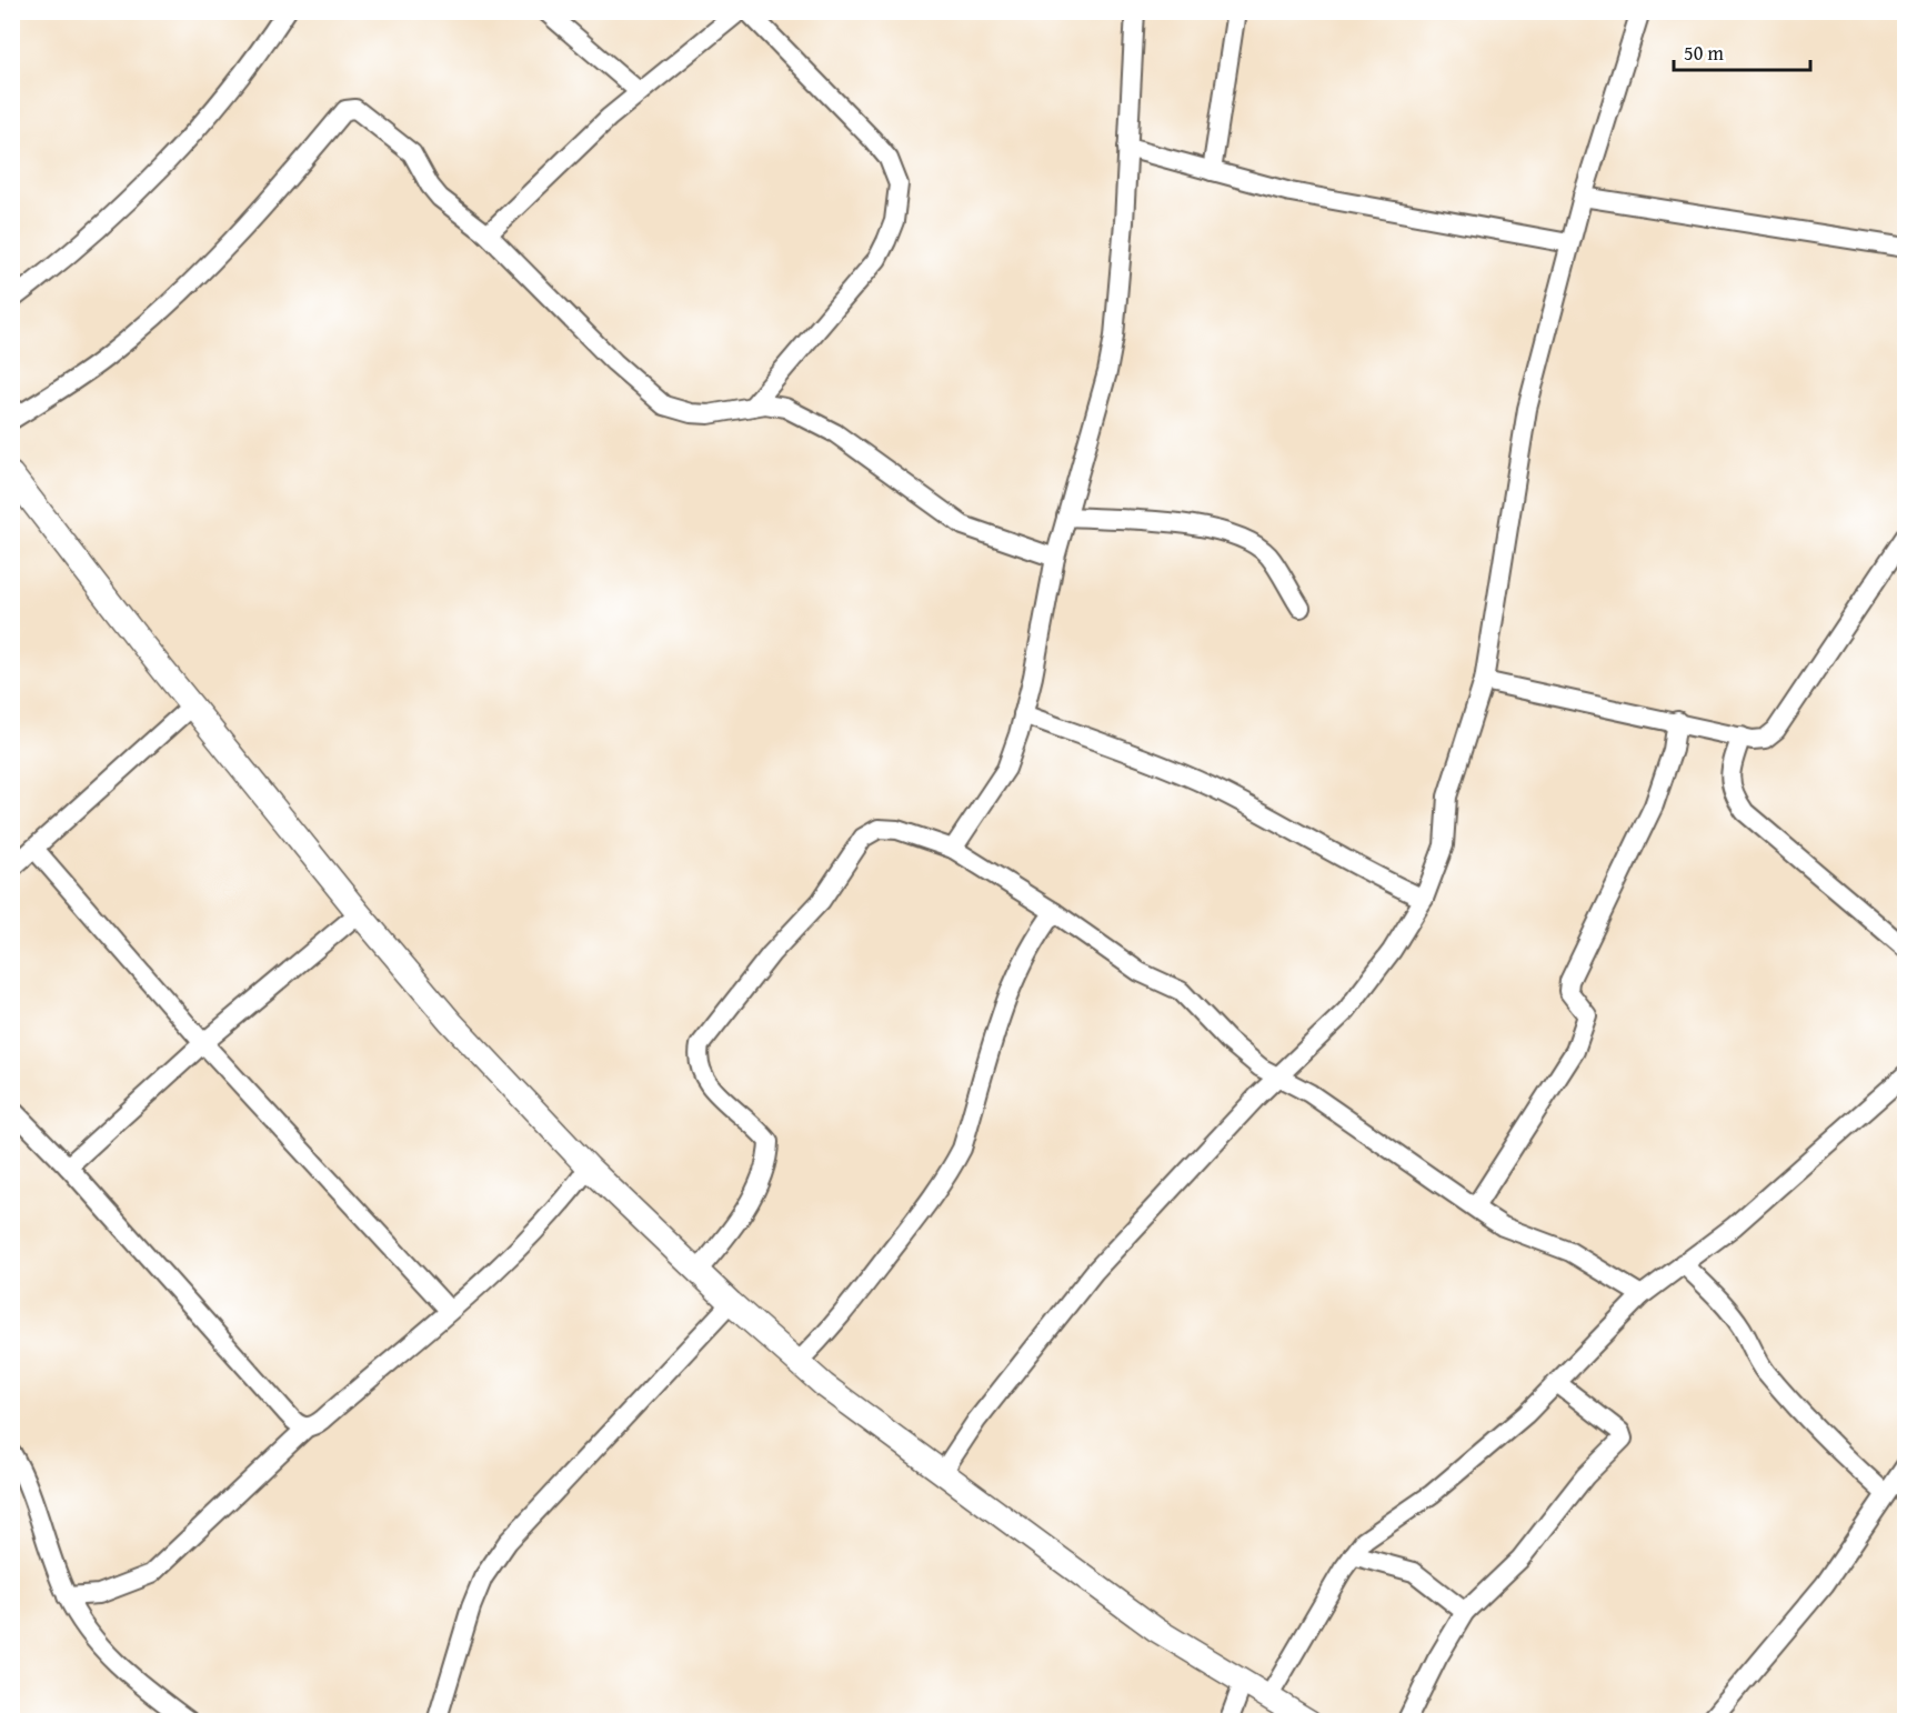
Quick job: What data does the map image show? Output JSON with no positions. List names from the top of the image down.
{
  "scale_bar": "50 m"
}
